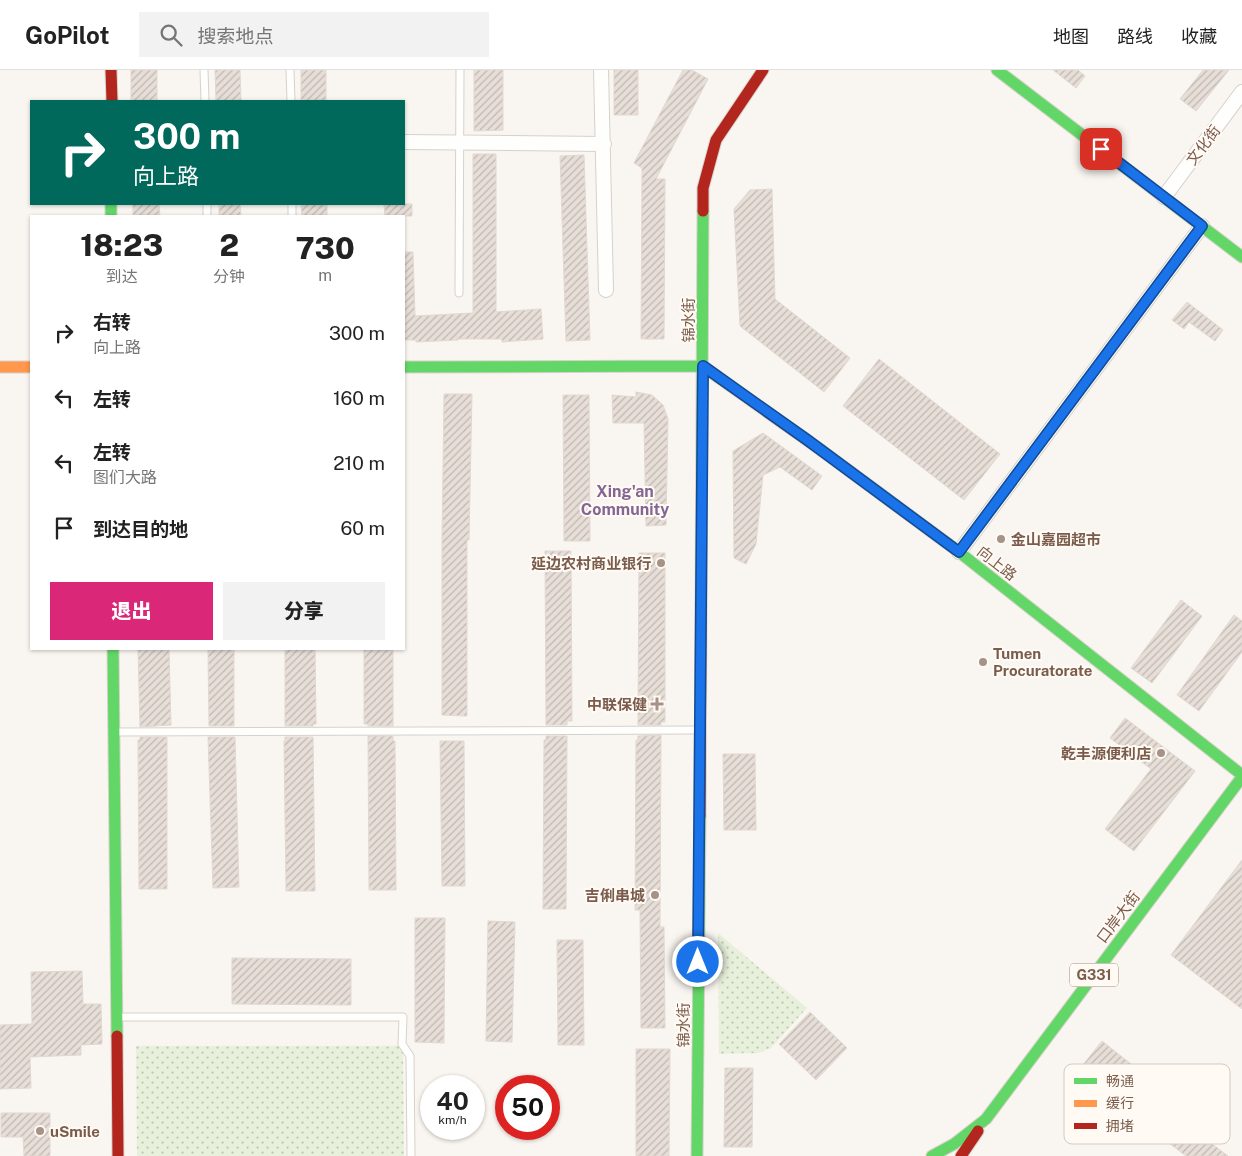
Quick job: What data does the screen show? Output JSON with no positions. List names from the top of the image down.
{
  "streets": {
    "main road": [
      "锦水街",
      "向上路",
      "口岸大街",
      "G331"
    ],
    "street": ["文化街"]
  },
  "crossings": [
    ["锦水街", "向上路"],
    ["向上路", "口岸大街"]
  ],
  "districts": ["Xing'an Community"],
  "places": {
    "other": [
      "金山嘉园超市",
      "延边农村商业银行",
      "Tumen Procuratorate",
      "乾丰源便利店",
      "吉俐串城",
      "uSmile"
    ],
    "health": ["中联保健"]
  },
  "legend": ["畅通", "缓行", "拥堵"],
  "page": {
    "header": "GoPilot",
    "search": "搜索地点",
    "nav": ["地图", "路线", "收藏"],
    "turn": ["300 m", "向上路"],
    "eta": [
      "18:23",
      "到达",
      "2",
      "分钟",
      "730",
      "m"
    ],
    "list": [
      {
        "name": "右转",
        "note": "向上路",
        "value": "300 m"
      },
      {
        "name": "左转",
        "value": "160 m"
      },
      {
        "name": "左转",
        "note": "图们大路",
        "value": "210 m"
      },
      {
        "name": "到达目的地",
        "value": "60 m"
      }
    ],
    "buttons": ["退出", "分享"],
    "speed": "40 km/h",
    "limit": "50"
  }
}
